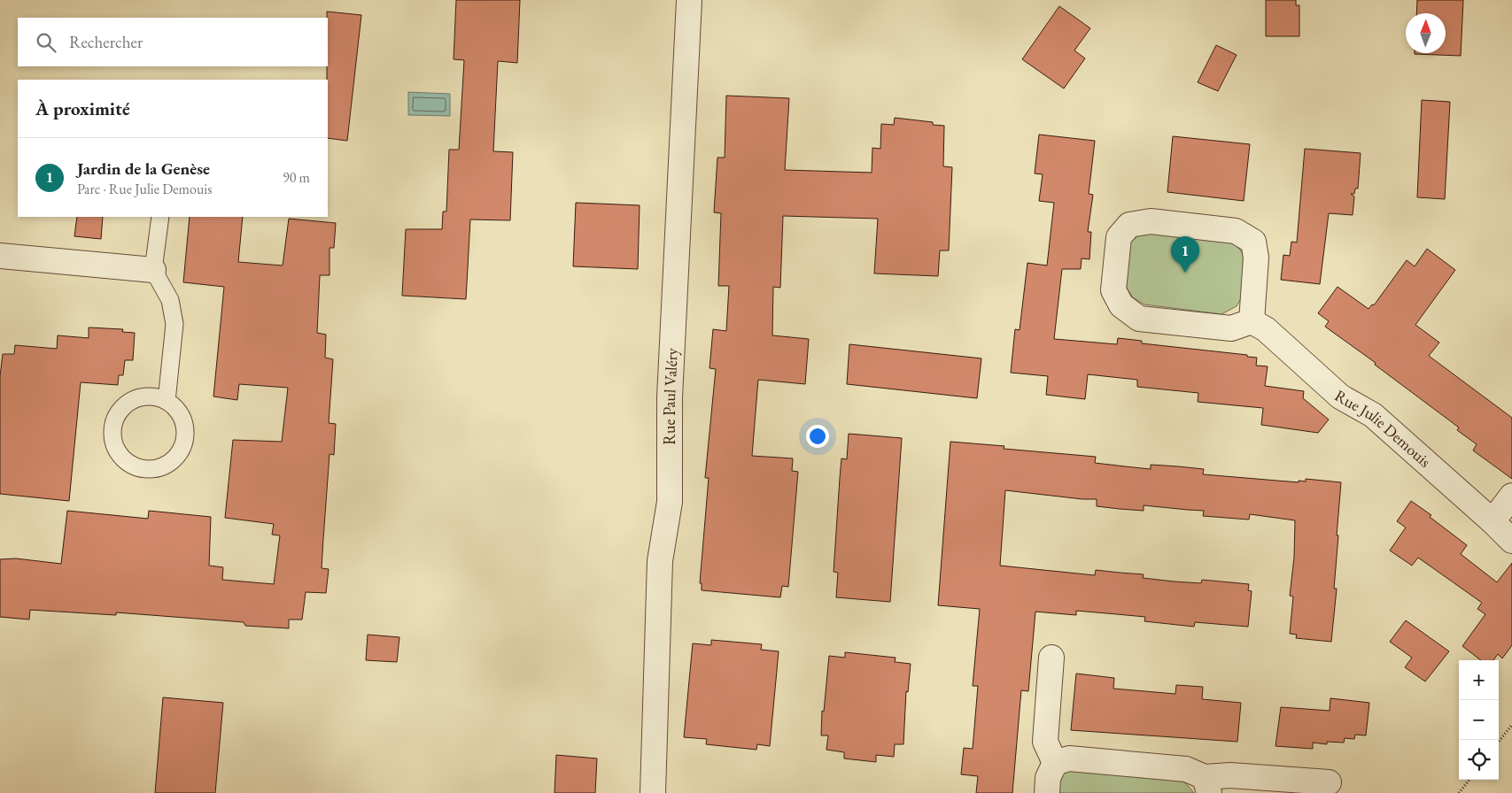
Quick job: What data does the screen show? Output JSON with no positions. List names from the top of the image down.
{
  "streets": {
    "street": ["Rue Paul Valéry", "Rue Julie Demouis"]
  },
  "north": "top",
  "page": {
    "search": "Rechercher",
    "heading": "À proximité",
    "list": [
      {
        "mark": "1",
        "name": "Jardin de la Genèse",
        "note": "Parc · Rue Julie Demouis",
        "value": "90 m"
      }
    ],
    "pins": "1",
    "map_buttons": ["+", "−"]
  }
}
